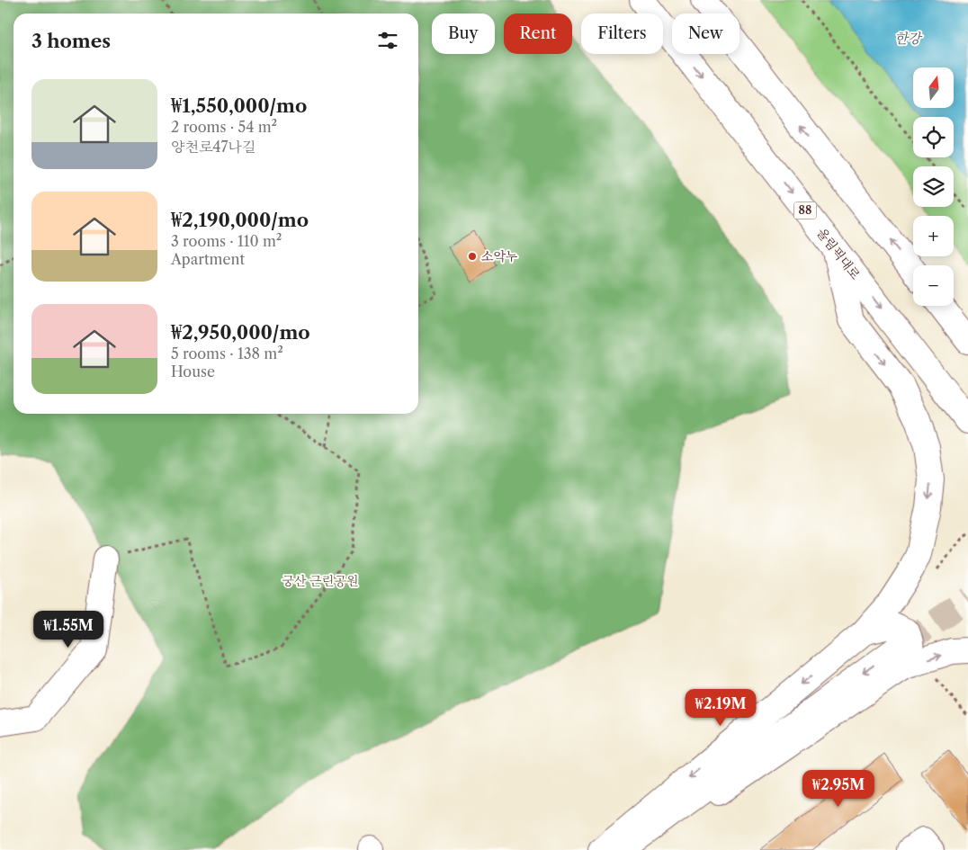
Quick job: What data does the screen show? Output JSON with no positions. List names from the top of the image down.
{
  "streets": {
    "main road": ["88", "올림픽대로"]
  },
  "water": ["한강"],
  "parks": ["궁산 근린공원"],
  "places": ["소악누"],
  "north": "top",
  "page": {
    "chip": [
      "Buy",
      "Rent",
      "Filters",
      "New"
    ],
    "heading": "3 homes",
    "map_buttons": ["+", "−"],
    "list": [
      {
        "name": "₩1,550,000/mo",
        "note": "2 rooms · 54 m² · 양천로47나길"
      },
      {
        "name": "₩2,190,000/mo",
        "note": "3 rooms · 110 m² · Apartment"
      },
      {
        "name": "₩2,950,000/mo",
        "note": "5 rooms · 138 m² · House"
      }
    ],
    "price": ["₩1.55M", "₩2.19M", "₩2.95M"]
  }
}
